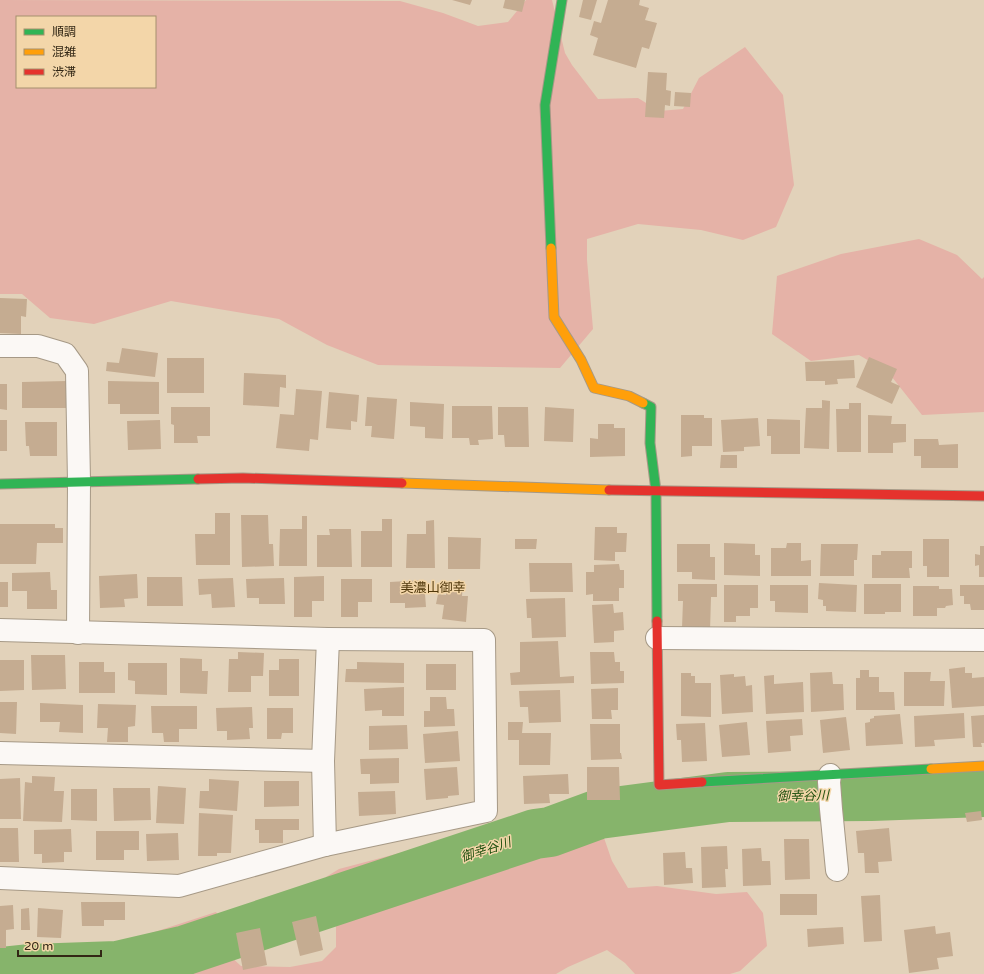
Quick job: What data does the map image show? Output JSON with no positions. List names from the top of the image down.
{
  "districts": ["美濃山御幸"],
  "water": ["御幸谷川"],
  "legend": ["順調", "混雑", "渋滞"],
  "scale_bar": "20 m"
}
